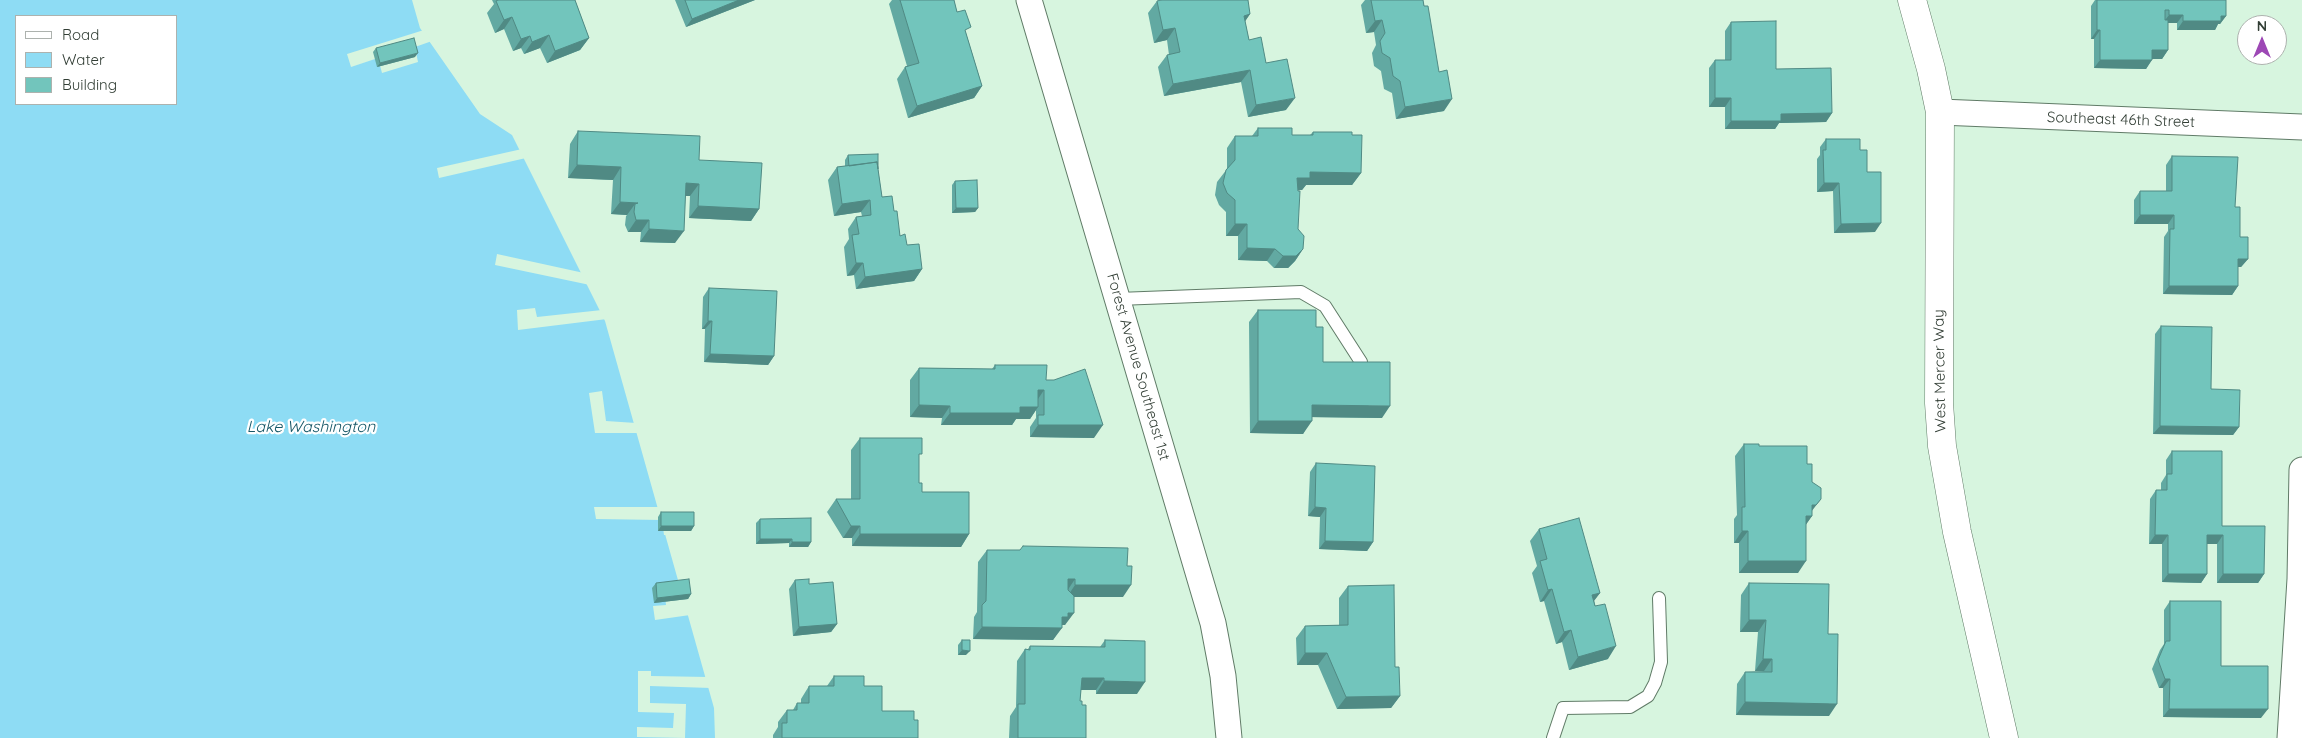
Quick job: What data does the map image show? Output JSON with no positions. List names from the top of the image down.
{
  "streets": {
    "street": ["Southeast 46th Street", "Forest Avenue Southeast 1st", "West Mercer Way"]
  },
  "crossings": [
    ["Southeast 46th Street", "West Mercer Way"]
  ],
  "water": ["Lake Washington"],
  "legend": ["Road", "Water", "Building"],
  "north": "top"
}
